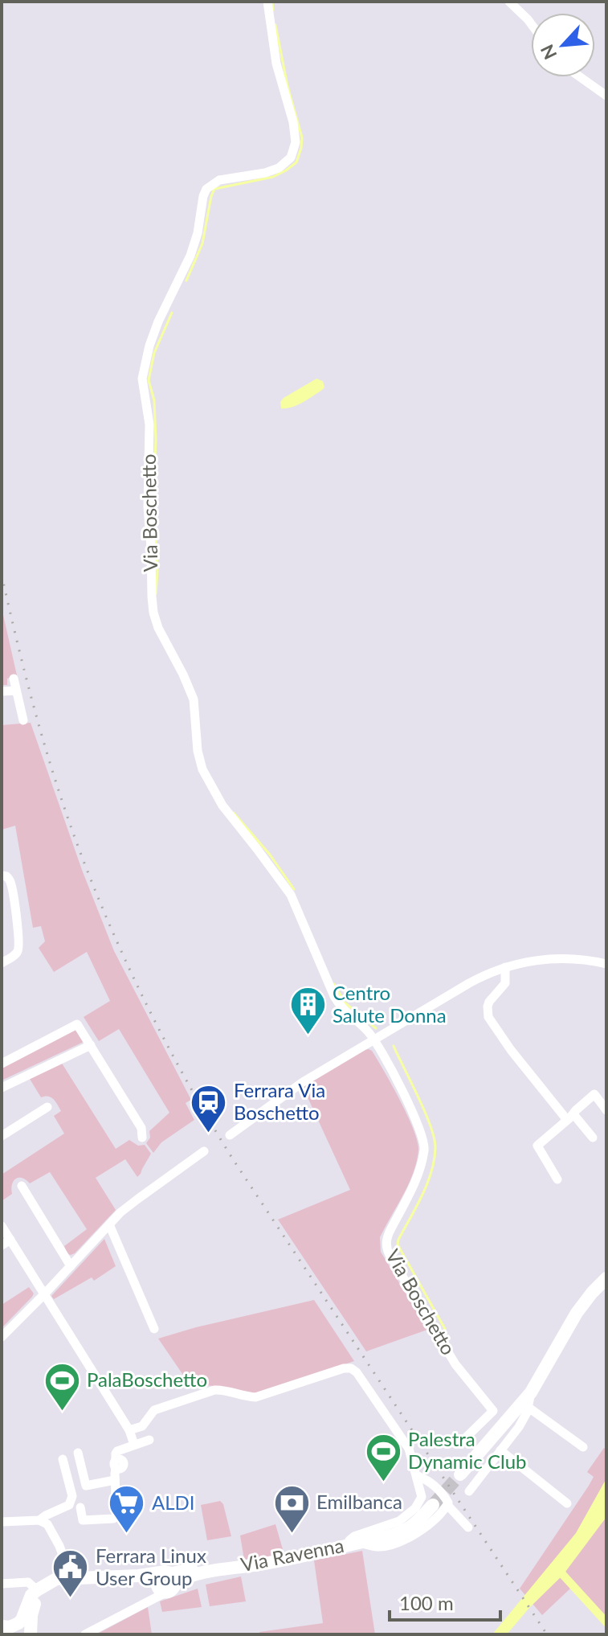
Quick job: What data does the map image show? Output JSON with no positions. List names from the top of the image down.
{
  "streets": {
    "main road": ["Via Ravenna"],
    "street": ["Via Boschetto"]
  },
  "places": {
    "building": ["Centro Salute Donna"],
    "station": ["Ferrara Via Boschetto"],
    "sports": ["PalaBoschetto", "Palestra Dynamic Club"],
    "bank": ["Emilbanca"],
    "supermarket": ["ALDI"],
    "public building": ["Ferrara Linux User Group"]
  },
  "scale_bar": "100 m",
  "north": "bottom left"
}
